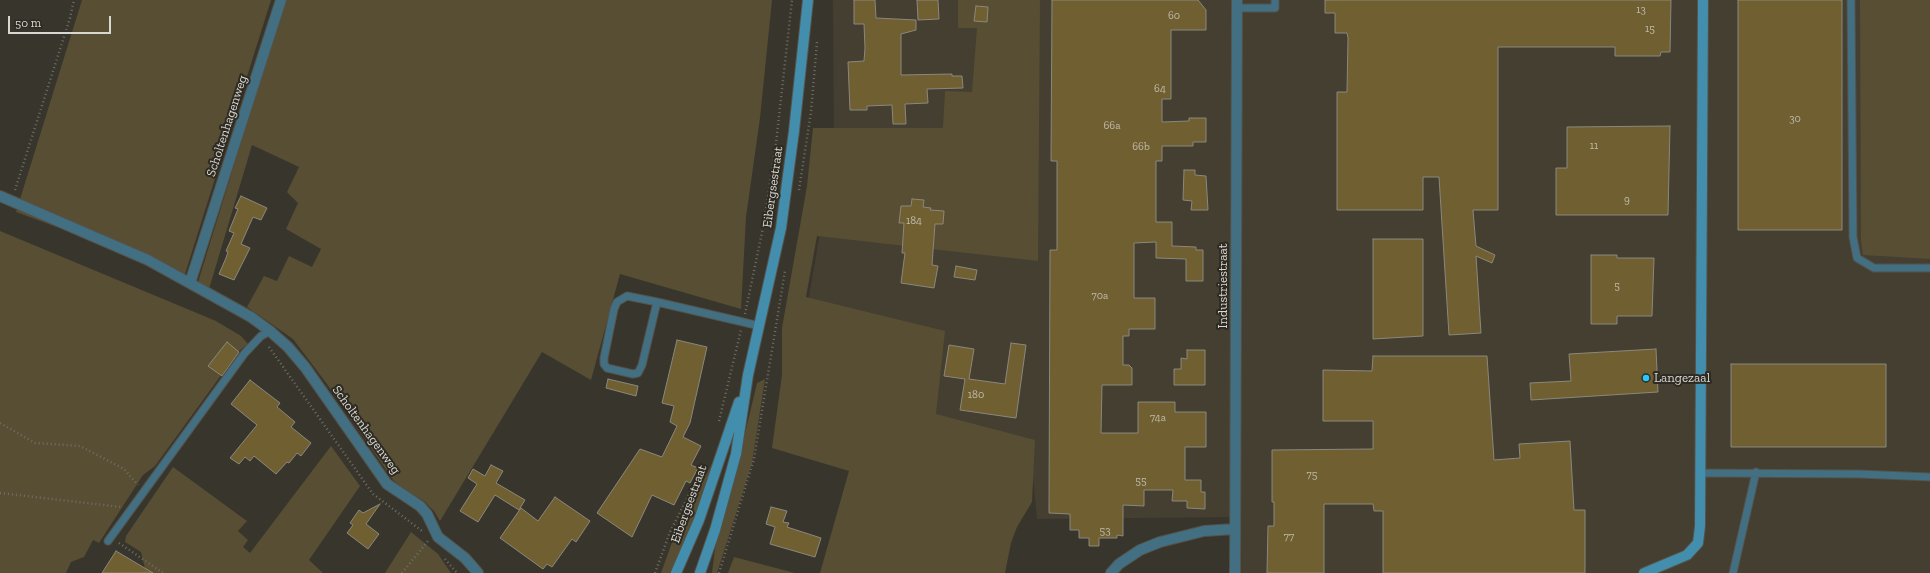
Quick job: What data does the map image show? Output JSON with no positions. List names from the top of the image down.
{
  "streets": {
    "main road": ["Eibergsestraat"],
    "street": ["Scholtenhagenweg", "Industriestraat"]
  },
  "places": ["Langezaal"],
  "house_numbers": [
    "13",
    "60",
    "15",
    "64",
    "30",
    "66a",
    "11",
    "66b",
    "9",
    "184",
    "5",
    "70a",
    "180",
    "74a",
    "75",
    "55",
    "53",
    "77"
  ],
  "scale_bar": "50 m"
}
